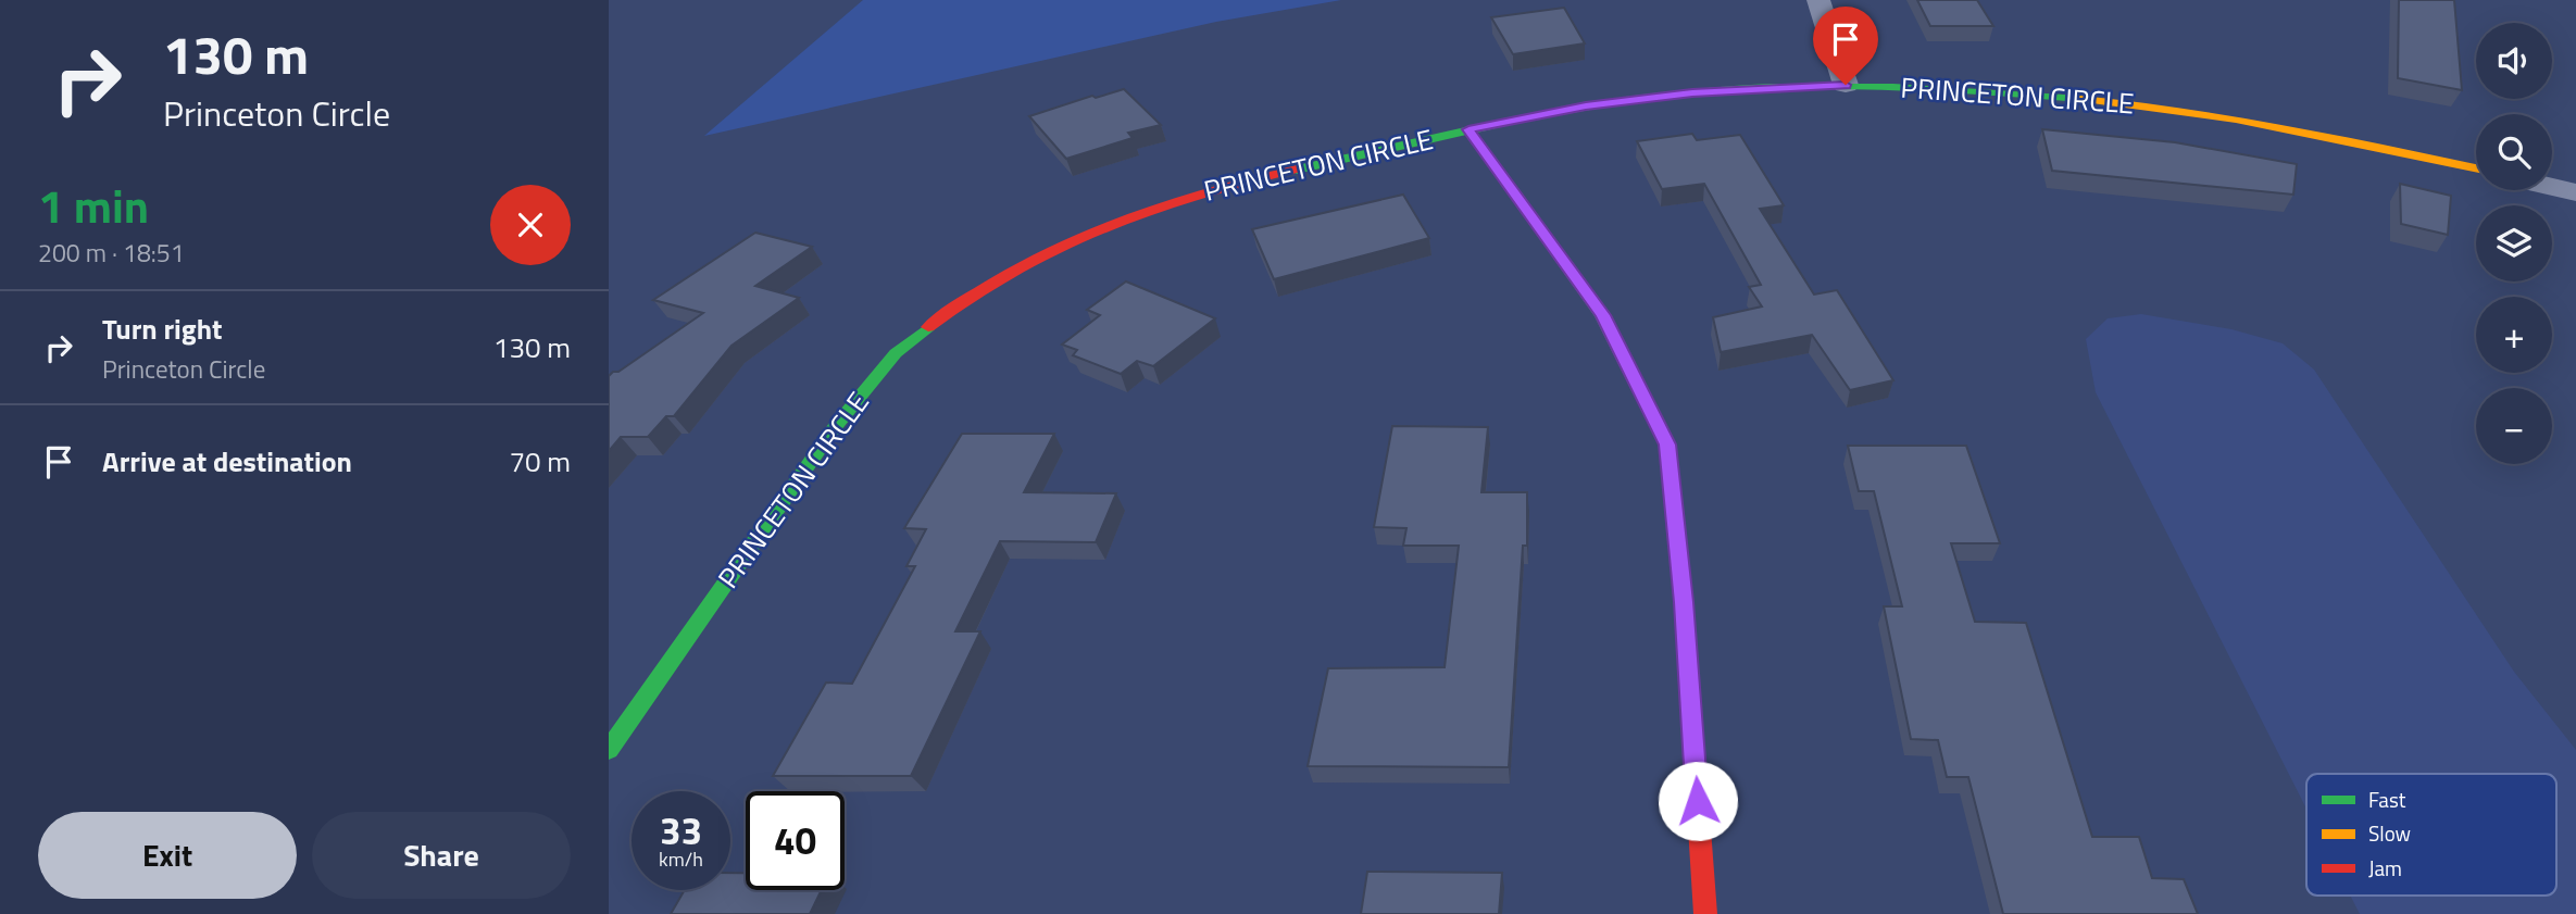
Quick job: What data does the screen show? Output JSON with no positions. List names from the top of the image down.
{
  "streets": {
    "street": ["PRINCETON CIRCLE"]
  },
  "legend": ["Fast", "Slow", "Jam"],
  "page": {
    "turn": ["130 m", "Princeton Circle"],
    "map_buttons": ["+", "−"],
    "heading": ["1 min", "200 m · 18:51"],
    "list": [
      {
        "name": "Turn right",
        "note": "Princeton Circle",
        "value": "130 m"
      },
      {
        "name": "Arrive at destination",
        "value": "70 m"
      }
    ],
    "speed": "33 km/h",
    "limit": "40",
    "buttons": ["Exit", "Share"]
  }
}
